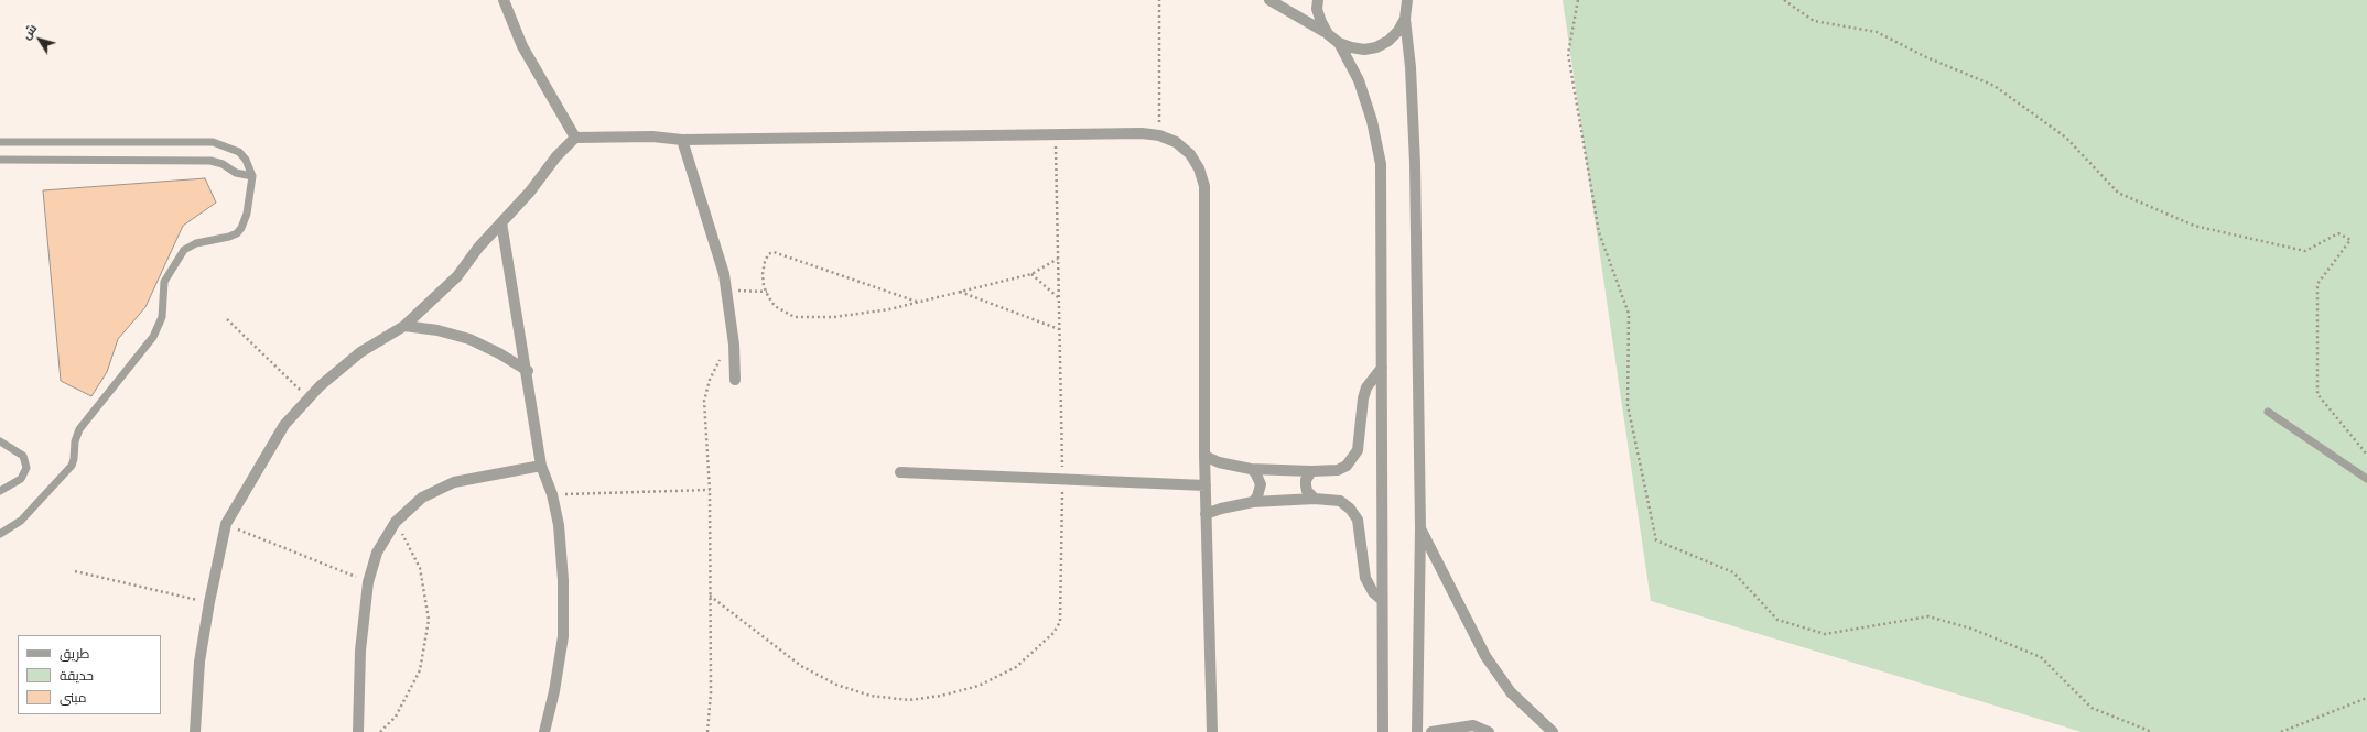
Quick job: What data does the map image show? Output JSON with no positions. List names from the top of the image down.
{
  "legend": ["طريق", "حديقة", "مبنى"],
  "north": "top left"
}
